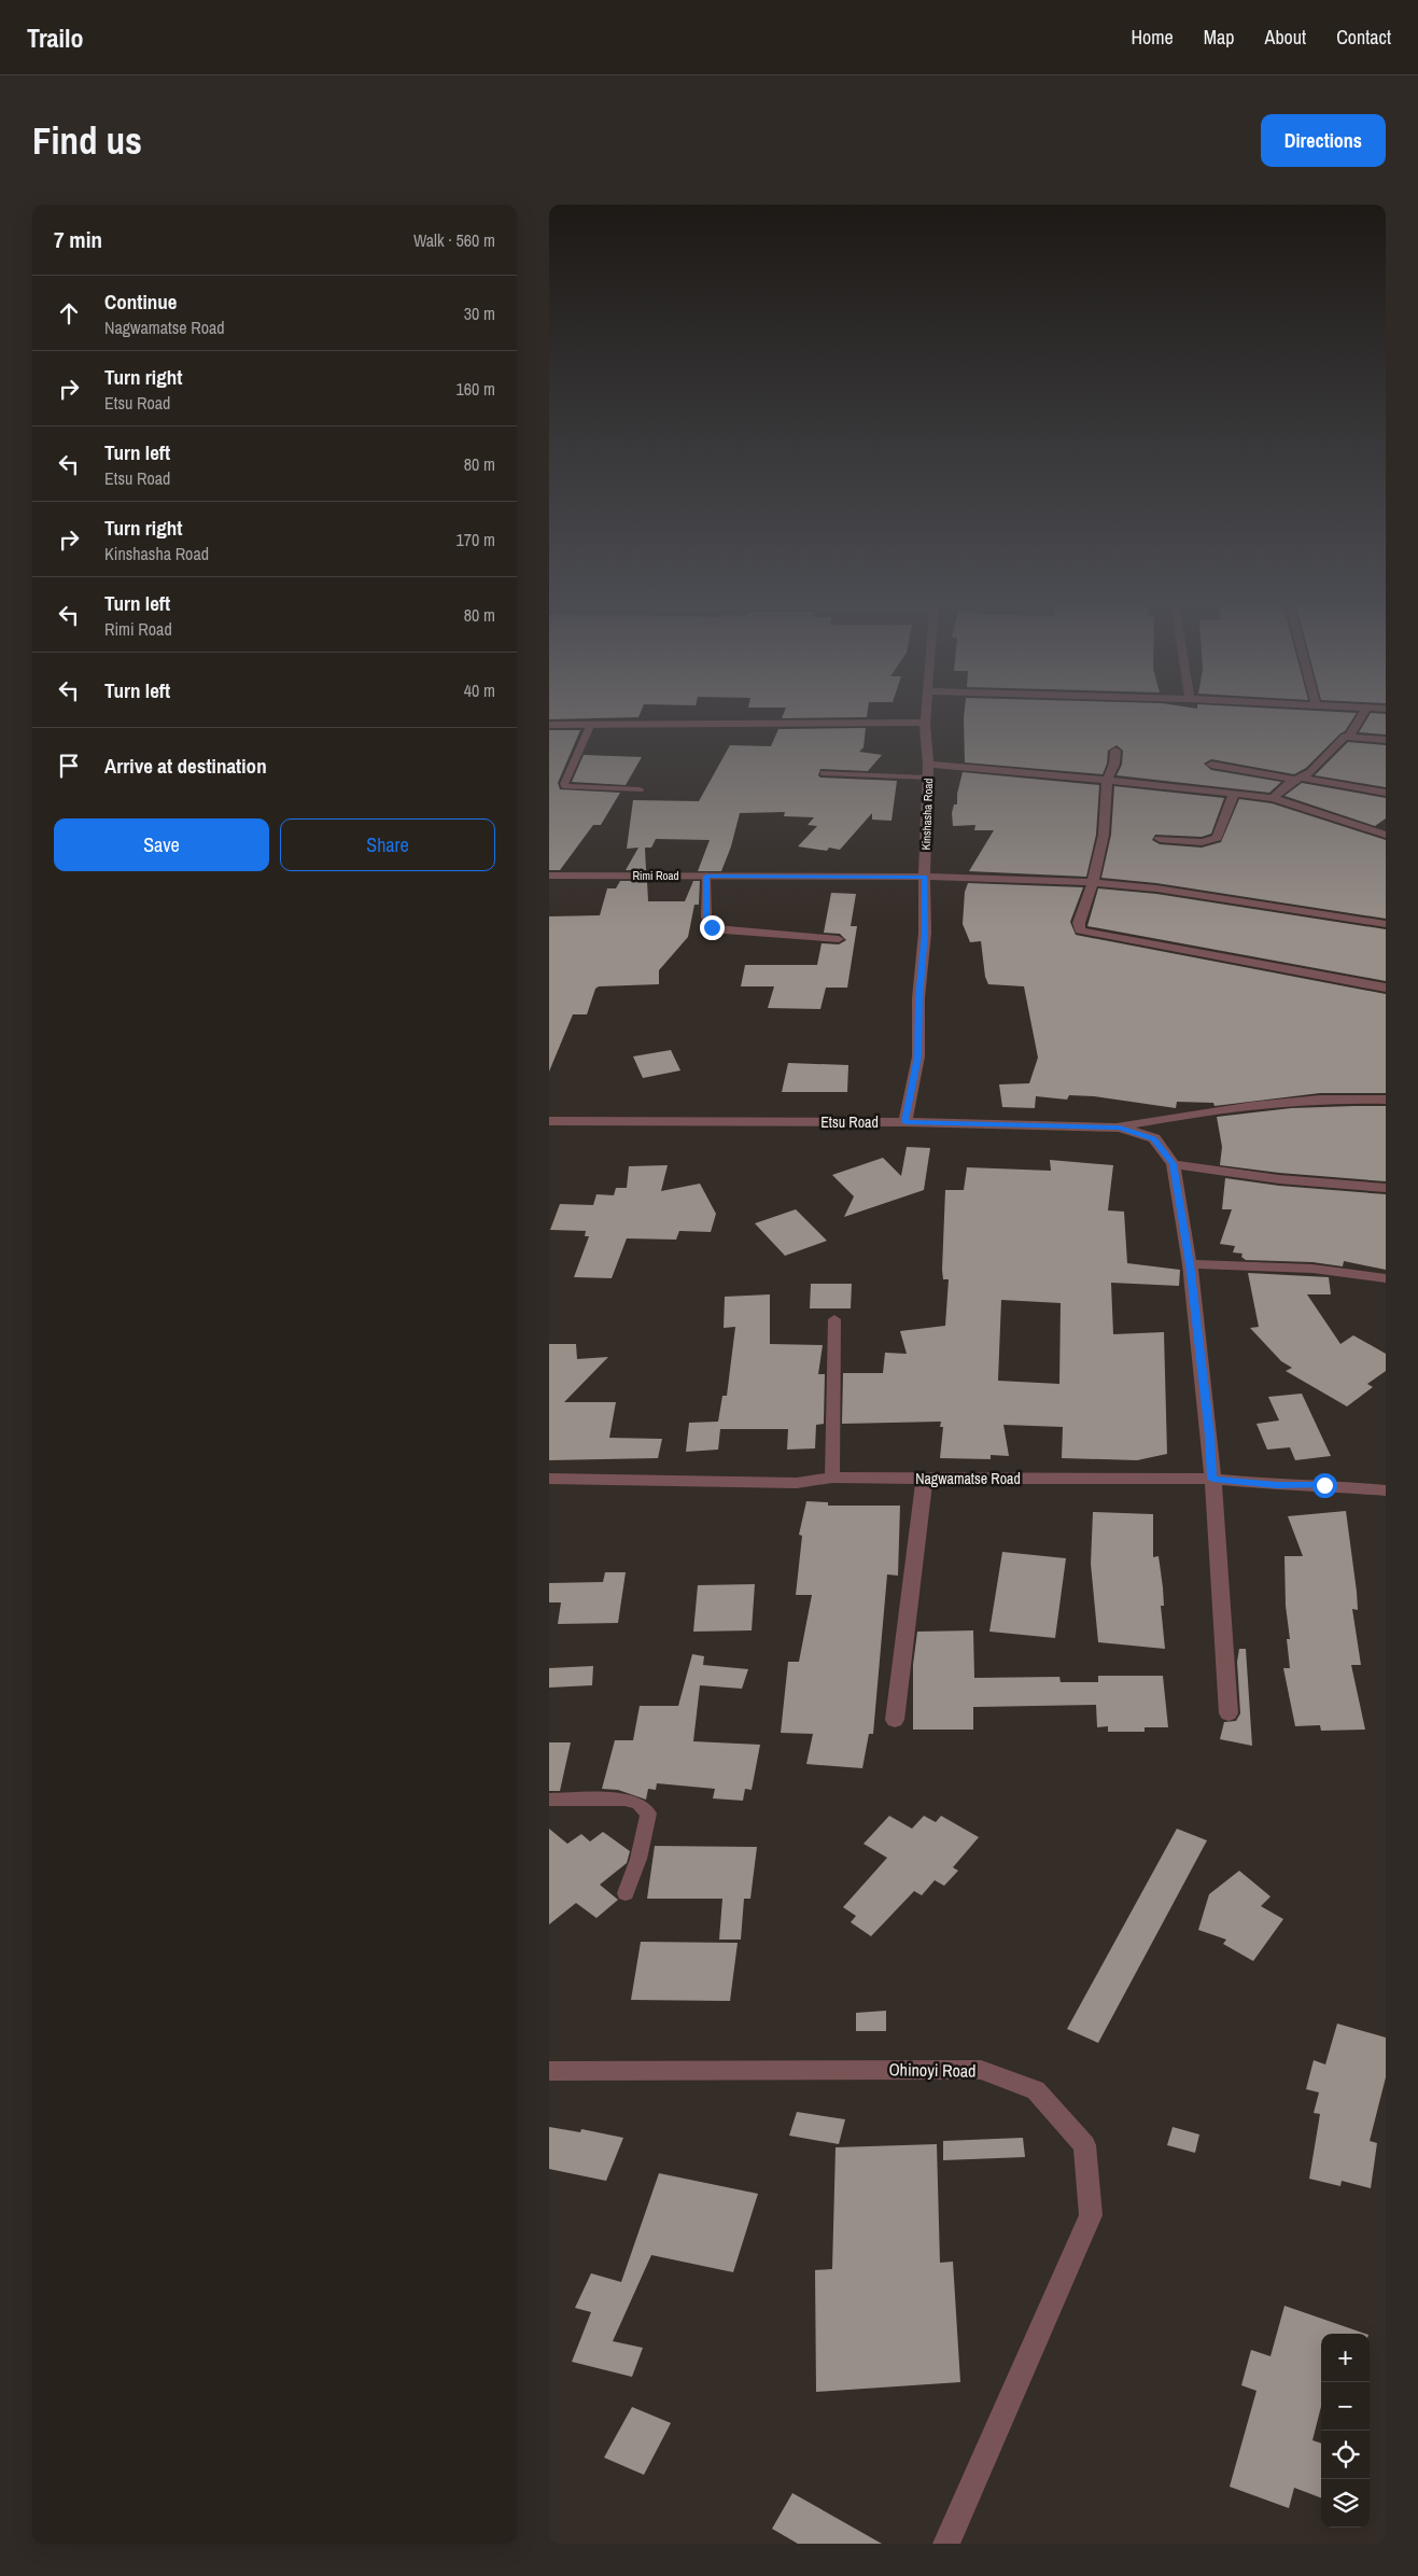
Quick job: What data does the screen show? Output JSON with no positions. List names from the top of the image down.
{
  "streets": {
    "street": [
      "Kinshasha Road",
      "Rimi Road",
      "Etsu Road",
      "Nagwamatse Road",
      "Ohinoyi Road"
    ]
  },
  "crossings": [
    ["Kinshasha Road", "Rimi Road"],
    ["Kinshasha Road", "Etsu Road"],
    ["Etsu Road", "Nagwamatse Road"]
  ],
  "page": {
    "header": "Trailo",
    "nav": [
      "Home",
      "Map",
      "About",
      "Contact"
    ],
    "buttons": [
      "Directions",
      ["Save", "Share"]
    ],
    "title": "Find us",
    "heading": ["7 min", "Walk · 560 m"],
    "list": [
      ["Continue", "Nagwamatse Road", "30 m"],
      ["Turn right", "Etsu Road", "160 m"],
      ["Turn left", "Etsu Road", "80 m"],
      ["Turn right", "Kinshasha Road", "170 m"],
      ["Turn left", "Rimi Road", "80 m"],
      ["Turn left", "40 m"],
      "Arrive at destination"
    ],
    "map_buttons": ["+", "−"]
  }
}
